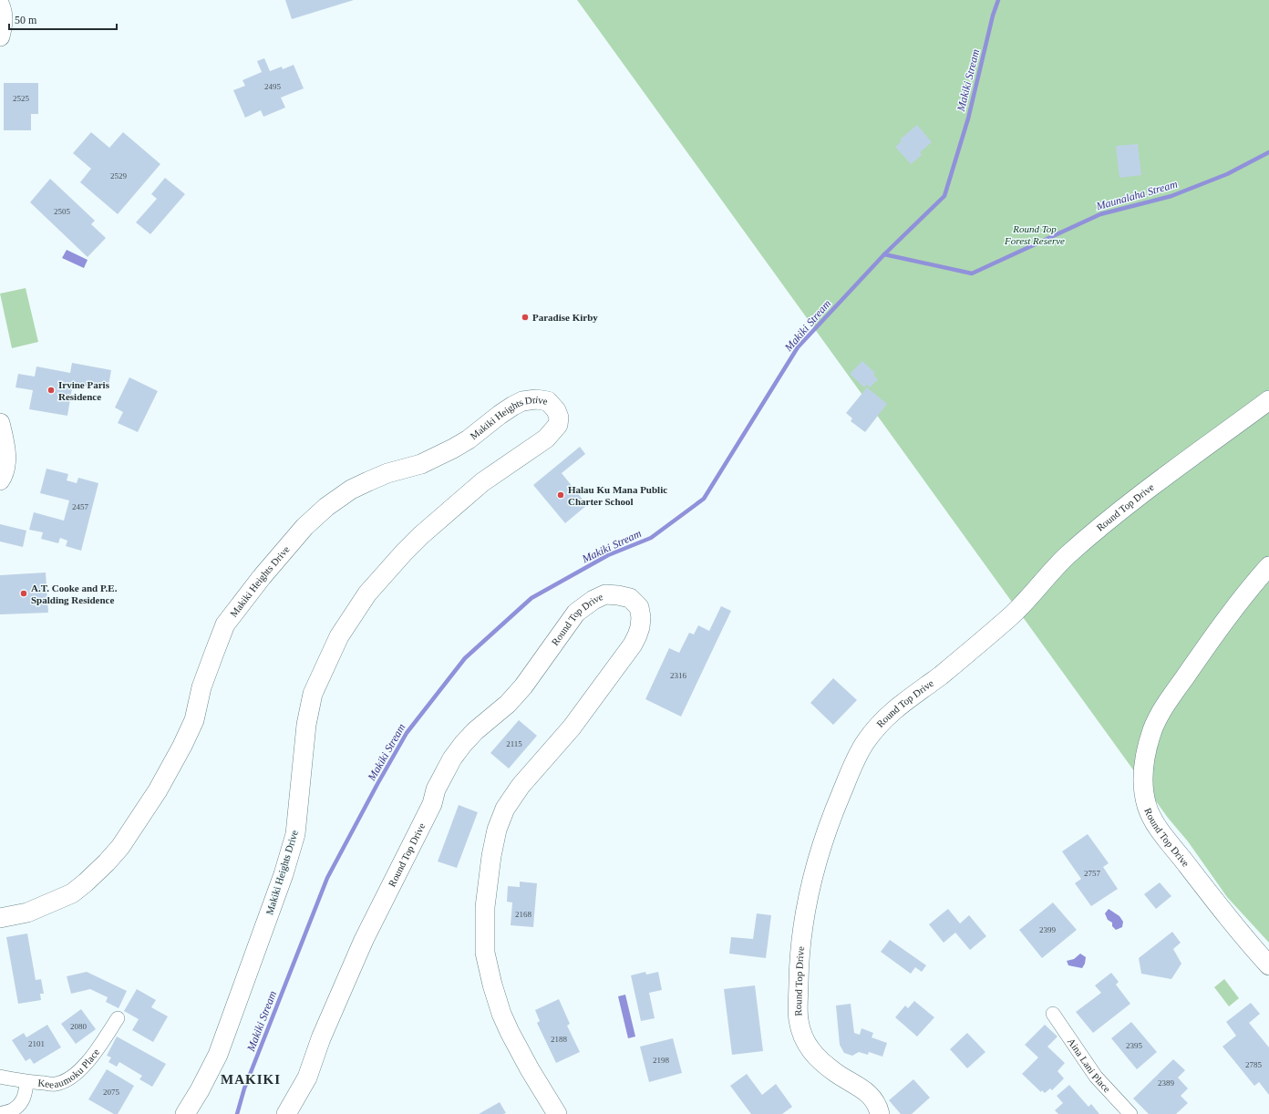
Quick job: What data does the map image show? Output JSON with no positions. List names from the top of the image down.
{
  "streets": {
    "street": [
      "Makiki Heights Drive",
      "Round Top Drive",
      "Keeaumoku Place",
      "Aina Lani Place"
    ]
  },
  "districts": ["MAKIKI"],
  "water": ["Makiki Stream", "Maunalaha Stream"],
  "parks": ["Round Top Forest Reserve"],
  "places": [
    "Paradise Kirby",
    "Irvine Paris Residence",
    "Halau Ku Mana Public Charter School",
    "A.T. Cooke and P.E. Spalding Residence"
  ],
  "house_numbers": [
    "2495",
    "2525",
    "2529",
    "2505",
    "2457",
    "2316",
    "2115",
    "2757",
    "2168",
    "2399",
    "2080",
    "2188",
    "2101",
    "2395",
    "2198",
    "2785",
    "2389",
    "2075"
  ],
  "scale_bar": "50 m"
}
